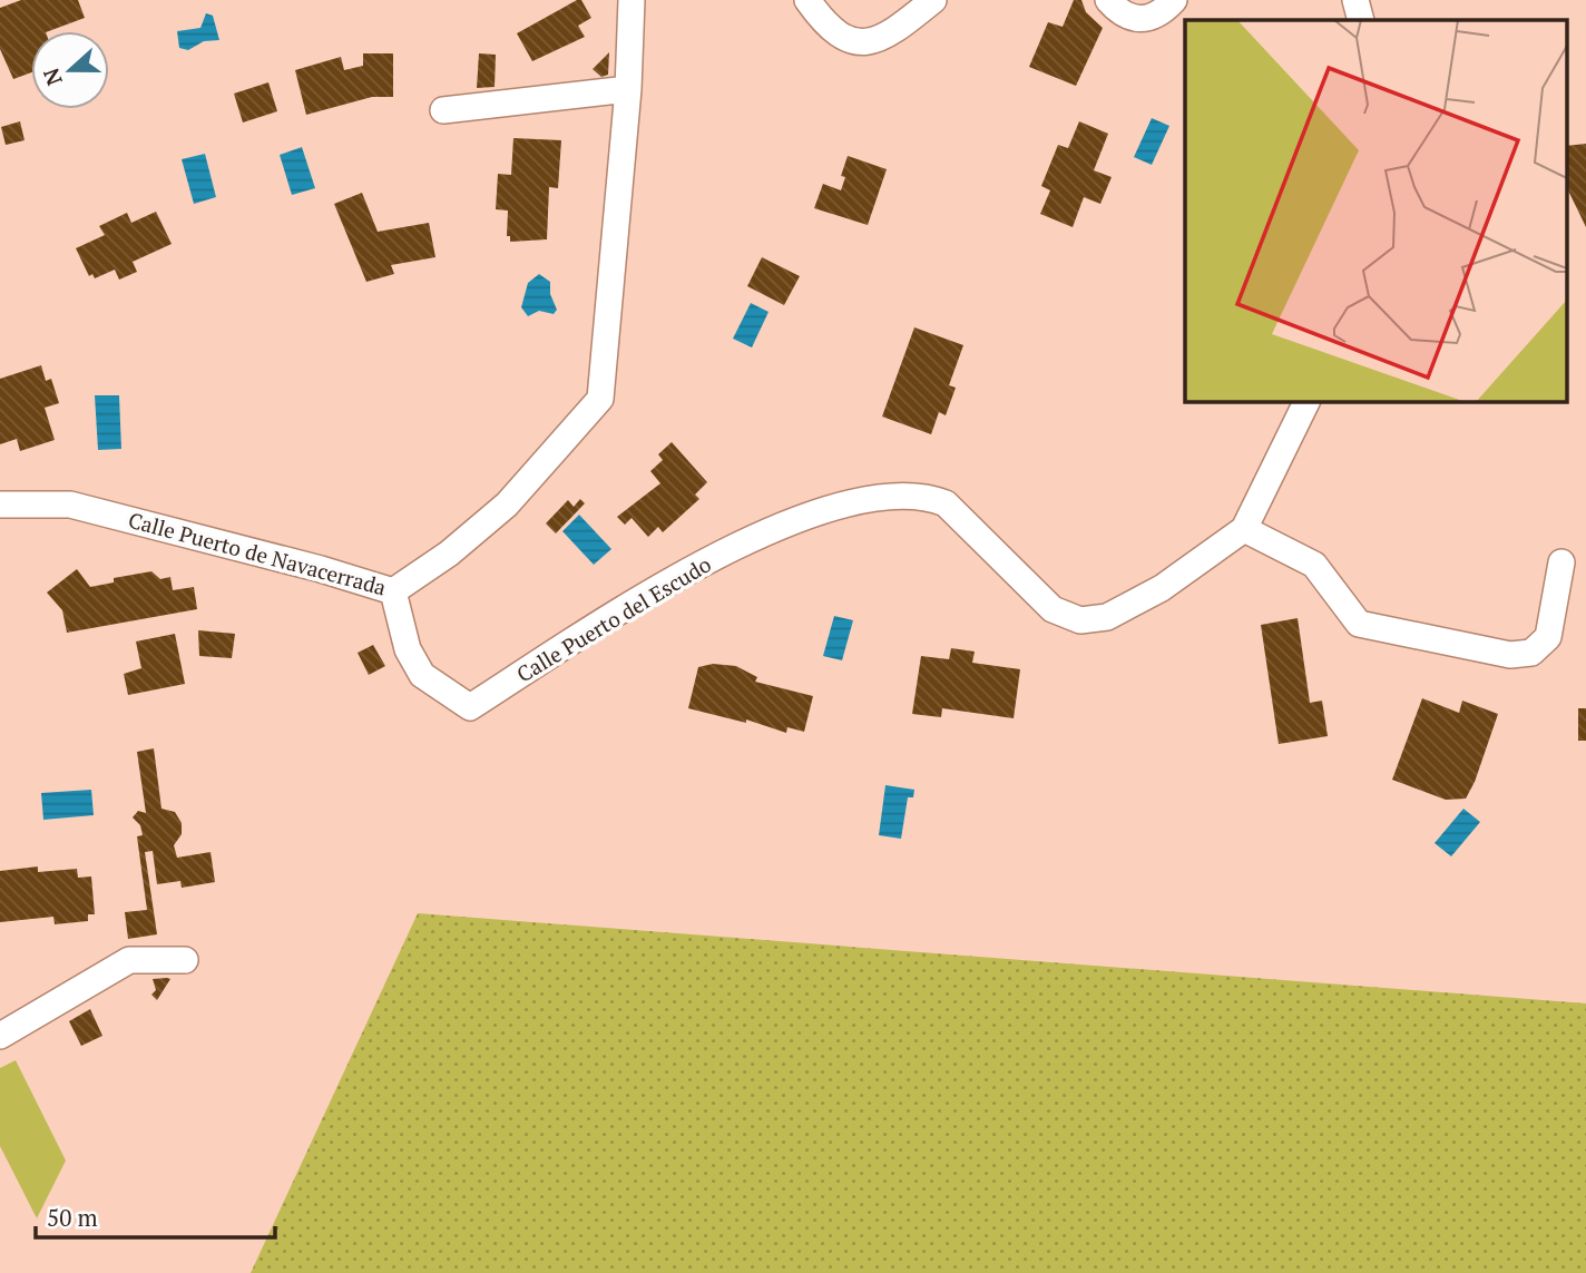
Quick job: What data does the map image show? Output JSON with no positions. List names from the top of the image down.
{
  "streets": {
    "street": ["Calle Puerto de Navacerrada", "Calle Puerto del Escudo"]
  },
  "crossings": [
    ["Calle Puerto de Navacerrada", "Calle Puerto del Escudo"]
  ],
  "scale_bar": "50 m",
  "north": "left"
}
